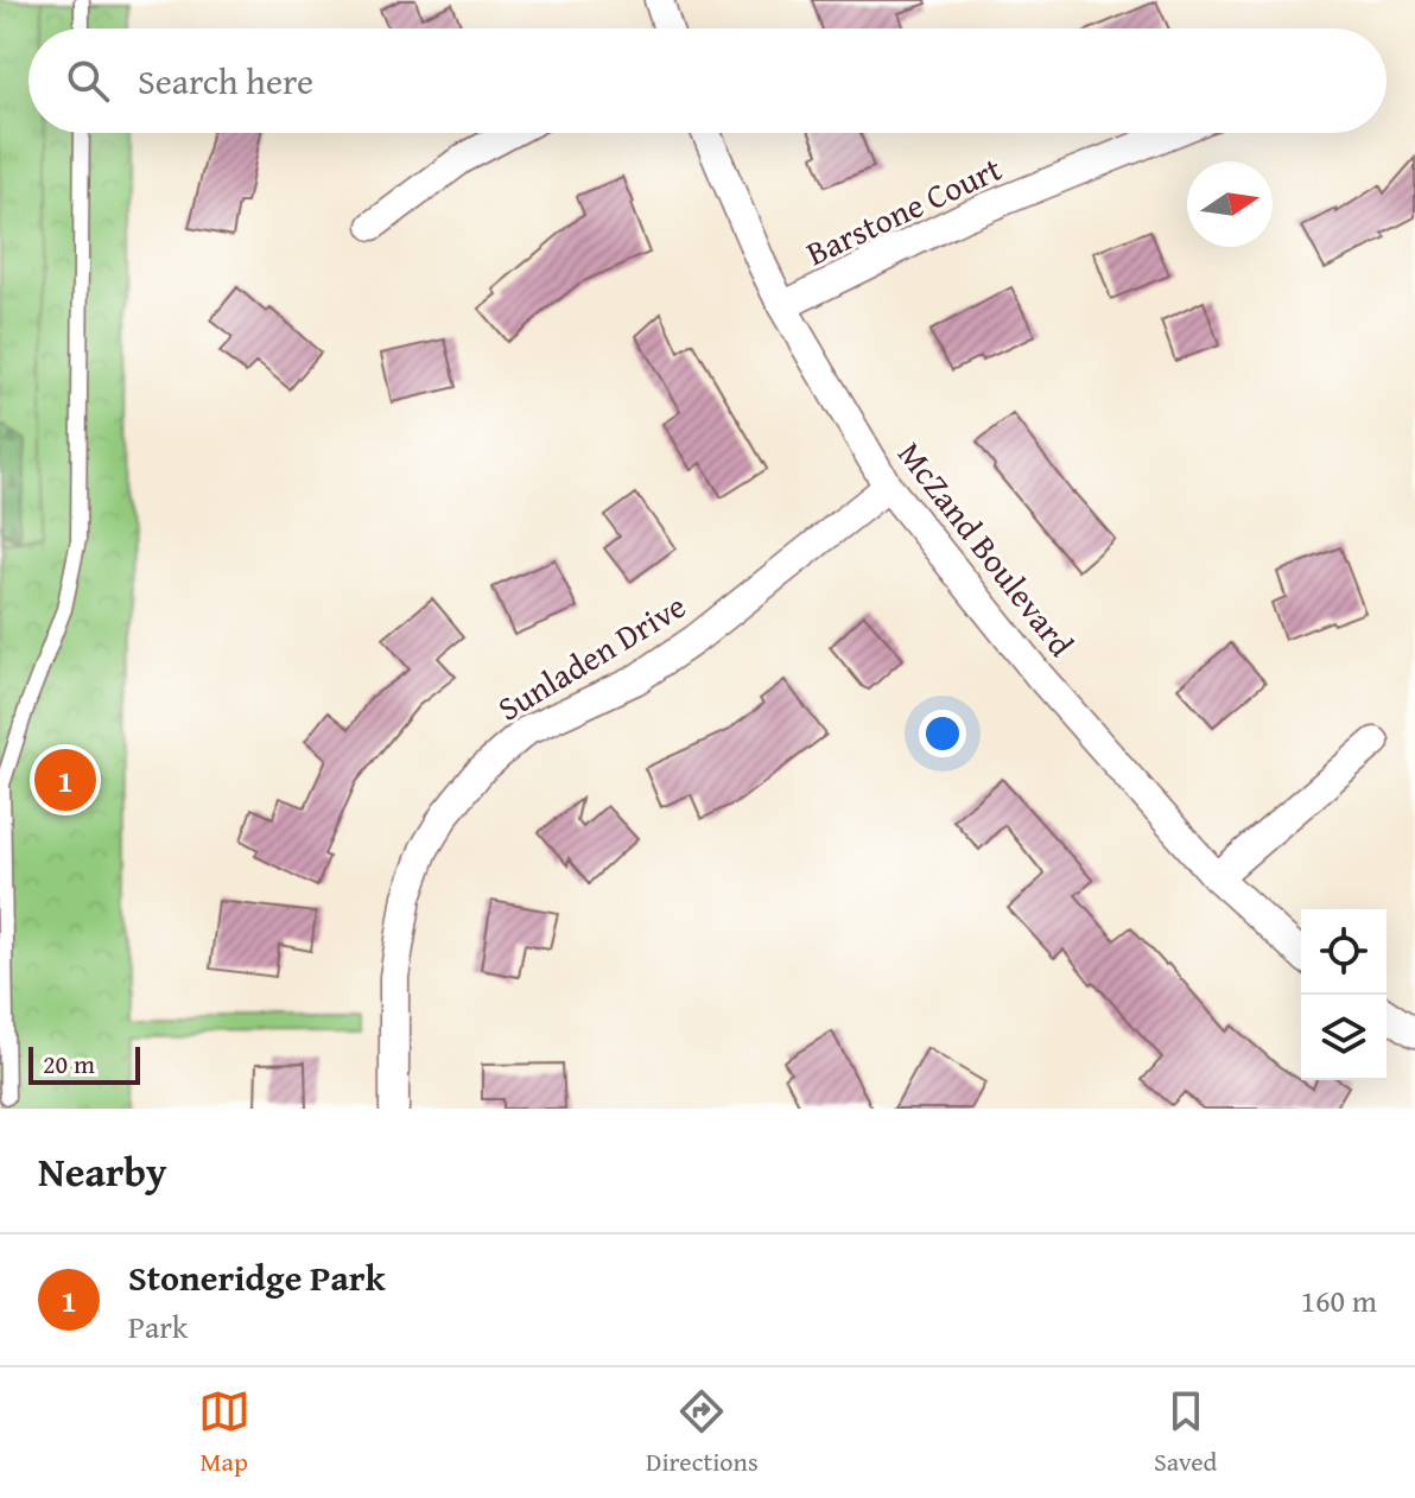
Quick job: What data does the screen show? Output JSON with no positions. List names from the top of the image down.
{
  "streets": {
    "street": ["Barstone Court", "McZand Boulevard", "Sunladen Drive"]
  },
  "crossings": [
    ["Barstone Court", "McZand Boulevard"],
    ["McZand Boulevard", "Sunladen Drive"]
  ],
  "scale_bar": "20 m",
  "north": "right",
  "page": {
    "search": "Search here",
    "pins": "1",
    "scale": "20 m",
    "heading": "Nearby",
    "list": [
      {
        "mark": "1",
        "name": "Stoneridge Park",
        "note": "Park",
        "value": "160 m"
      }
    ],
    "nav": ["Map", "Directions", "Saved"]
  }
}
